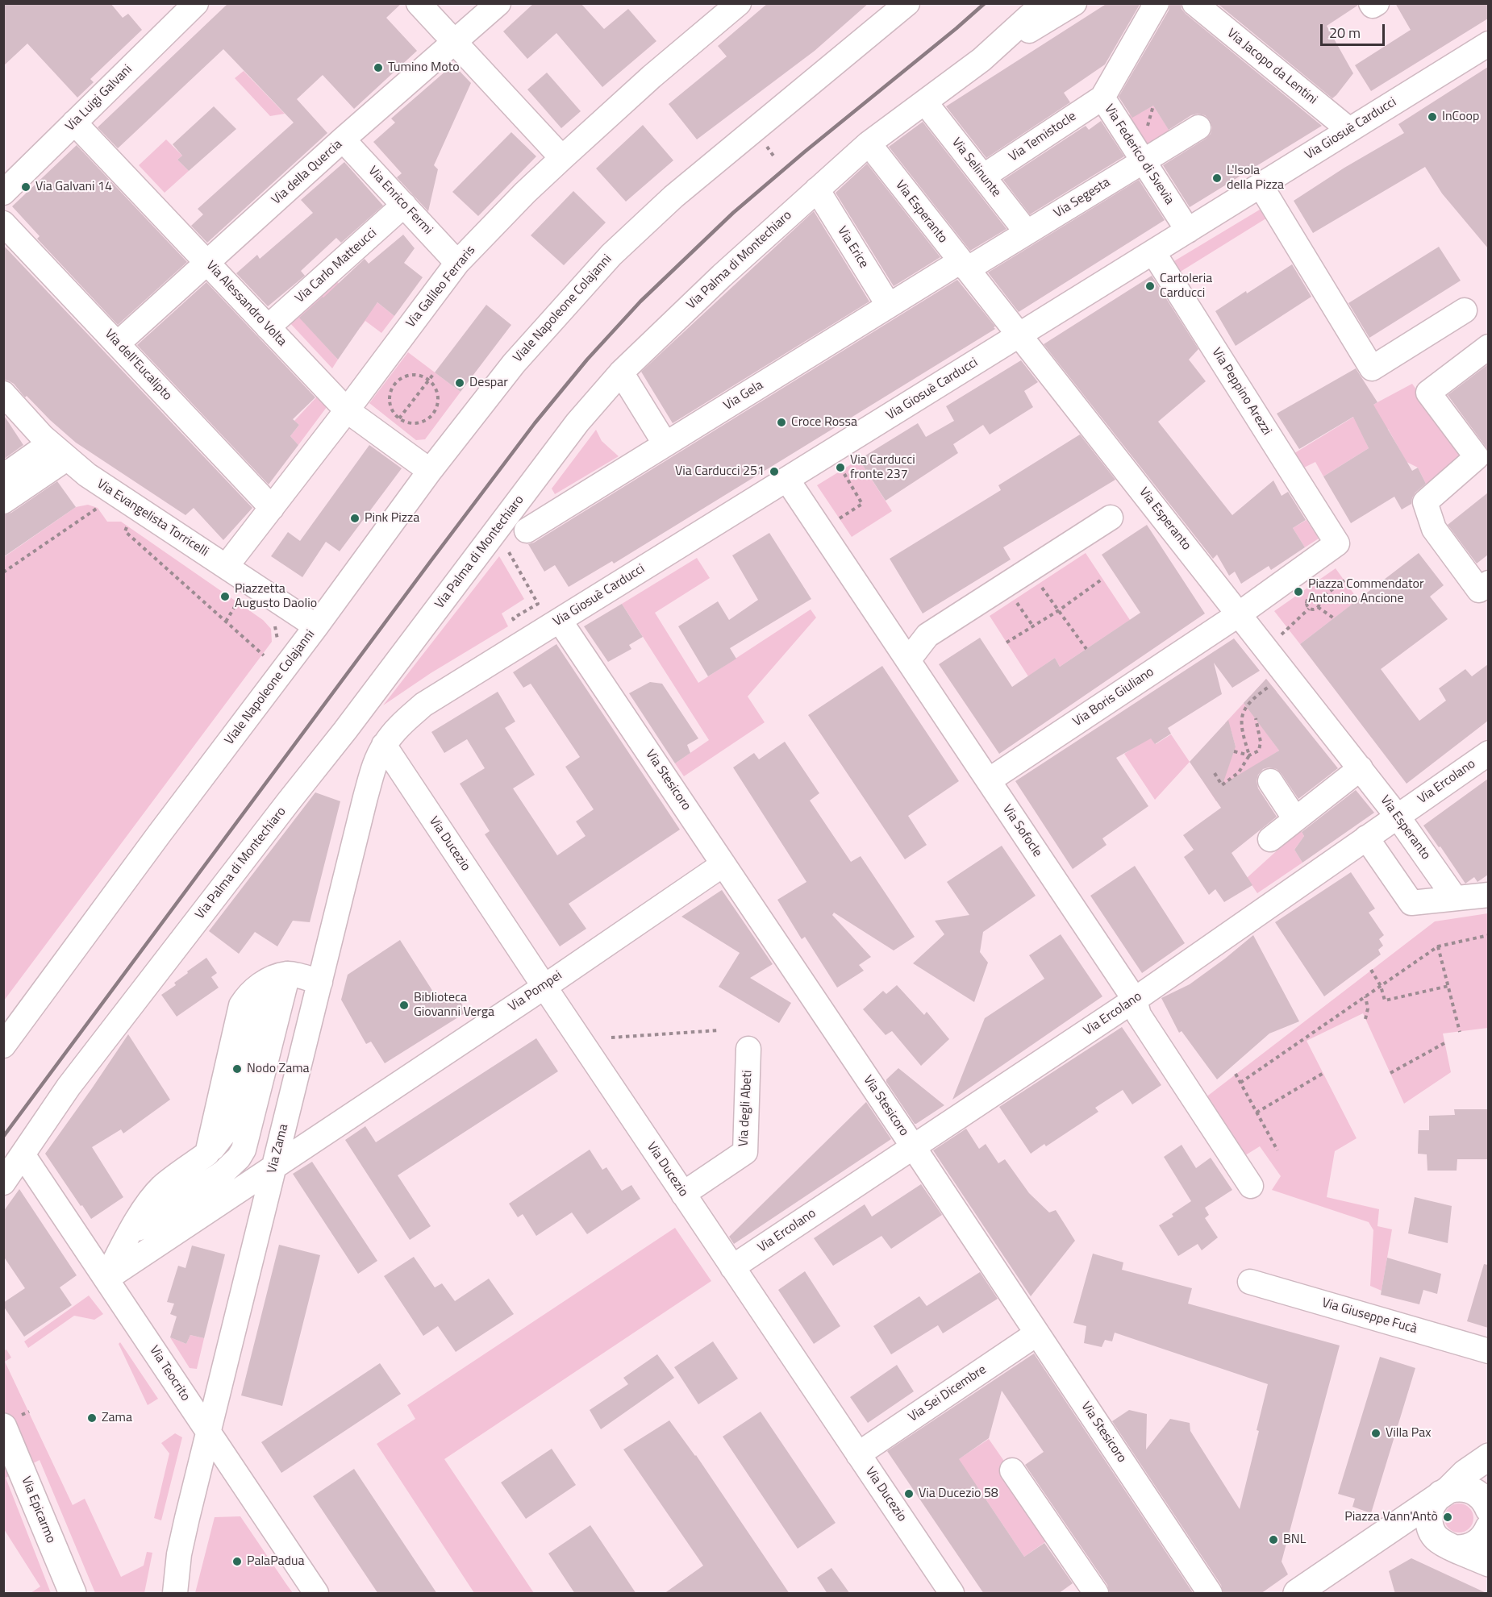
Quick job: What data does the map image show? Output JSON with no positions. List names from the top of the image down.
{
  "streets": {
    "main road": ["Via Epicarmo"],
    "street": [
      "Via Jacopo da Lentini",
      "Via Luigi Galvani",
      "Via Giosuè Carducci",
      "Via Temistocle",
      "Via Federico di Svevia",
      "Via Selinunte",
      "Via della Quercia",
      "Via Segesta",
      "Via Enrico Fermi",
      "Via Esperanto",
      "Via Erice",
      "Via Palma di Montechiaro",
      "Via Carlo Matteucci",
      "Via Galileo Ferraris",
      "Via Alessandro Volta",
      "Viale Napoleone Colajanni",
      "Via dell'Eucalipto",
      "Via Peppino Arezzi",
      "Via Gela",
      "Via Evangelista Torricelli",
      "Via Boris Giuliano",
      "Via Stesicoro",
      "Via Ercolano",
      "Via Sofocle",
      "Via Ducezio",
      "Via Pompei",
      "Via degli Abeti",
      "Via Zama",
      "Via Giuseppe Fucà",
      "Via Teocrito",
      "Via Sei Dicembre"
    ]
  },
  "crossings": [
    ["Via Jacopo da Lentini", "Via Giosuè Carducci"],
    ["Via Luigi Galvani", "Via Alessandro Volta"],
    ["Via Giosuè Carducci", "Via Federico di Svevia"],
    ["Via Giosuè Carducci", "Via Esperanto"],
    ["Via Giosuè Carducci", "Via Peppino Arezzi"],
    ["Via Giosuè Carducci", "Via Stesicoro"],
    ["Via Giosuè Carducci", "Via Sofocle"],
    ["Via Giosuè Carducci", "Via Ducezio"],
    ["Via Giosuè Carducci", "Via Zama"],
    ["Via Temistocle", "Via Federico di Svevia"],
    ["Via Temistocle", "Via Selinunte"],
    ["Via Federico di Svevia", "Via Segesta"],
    ["Via Selinunte", "Via Segesta"],
    ["Via Selinunte", "Via Palma di Montechiaro"],
    ["Via della Quercia", "Via Enrico Fermi"],
    ["Via della Quercia", "Via Alessandro Volta"],
    ["Via della Quercia", "Via dell'Eucalipto"],
    ["Via Segesta", "Via Esperanto"],
    ["Via Segesta", "Via Gela"],
    ["Via Enrico Fermi", "Via Carlo Matteucci"],
    ["Via Enrico Fermi", "Via Galileo Ferraris"],
    ["Via Esperanto", "Via Palma di Montechiaro"],
    ["Via Esperanto", "Via Gela"],
    ["Via Esperanto", "Via Boris Giuliano"],
    ["Via Esperanto", "Via Ercolano"],
    ["Via Erice", "Via Palma di Montechiaro"],
    ["Via Erice", "Via Gela"],
    ["Via Palma di Montechiaro", "Via Teocrito"],
    ["Via Carlo Matteucci", "Via Alessandro Volta"],
    ["Via Galileo Ferraris", "Via Alessandro Volta"],
    ["Via Galileo Ferraris", "Via dell'Eucalipto"],
    ["Via Galileo Ferraris", "Via Evangelista Torricelli"],
    ["Via Alessandro Volta", "Viale Napoleone Colajanni"],
    ["Viale Napoleone Colajanni", "Via Evangelista Torricelli"],
    ["Via Peppino Arezzi", "Via Boris Giuliano"],
    ["Via Boris Giuliano", "Via Sofocle"],
    ["Via Stesicoro", "Via Ercolano"],
    ["Via Stesicoro", "Via Pompei"],
    ["Via Stesicoro", "Via Sei Dicembre"],
    ["Via Ercolano", "Via Sofocle"],
    ["Via Ercolano", "Via Ducezio"],
    ["Via Ducezio", "Via Pompei"],
    ["Via Ducezio", "Via degli Abeti"],
    ["Via Ducezio", "Via Zama"],
    ["Via Ducezio", "Via Sei Dicembre"],
    ["Via Pompei", "Via Zama"],
    ["Via Pompei", "Via Teocrito"],
    ["Via Zama", "Via Teocrito"]
  ],
  "places": [
    "Tumino Moto",
    "InCoop",
    "L'Isola della Pizza",
    "Via Galvani 14",
    "Cartoleria Carducci",
    "Despar",
    "Croce Rossa",
    "Via Carducci fronte 237",
    "Via Carducci 251",
    "Pink Pizza",
    "Piazza Commendator Antonino Ancione",
    "Piazzetta Augusto Daolio",
    "Biblioteca Giovanni Verga",
    "Nodo Zama",
    "Zama",
    "Villa Pax",
    "Via Ducezio 58",
    "Piazza Vann'Antò",
    "BNL",
    "PalaPadua"
  ],
  "scale_bar": "20 m"
}
